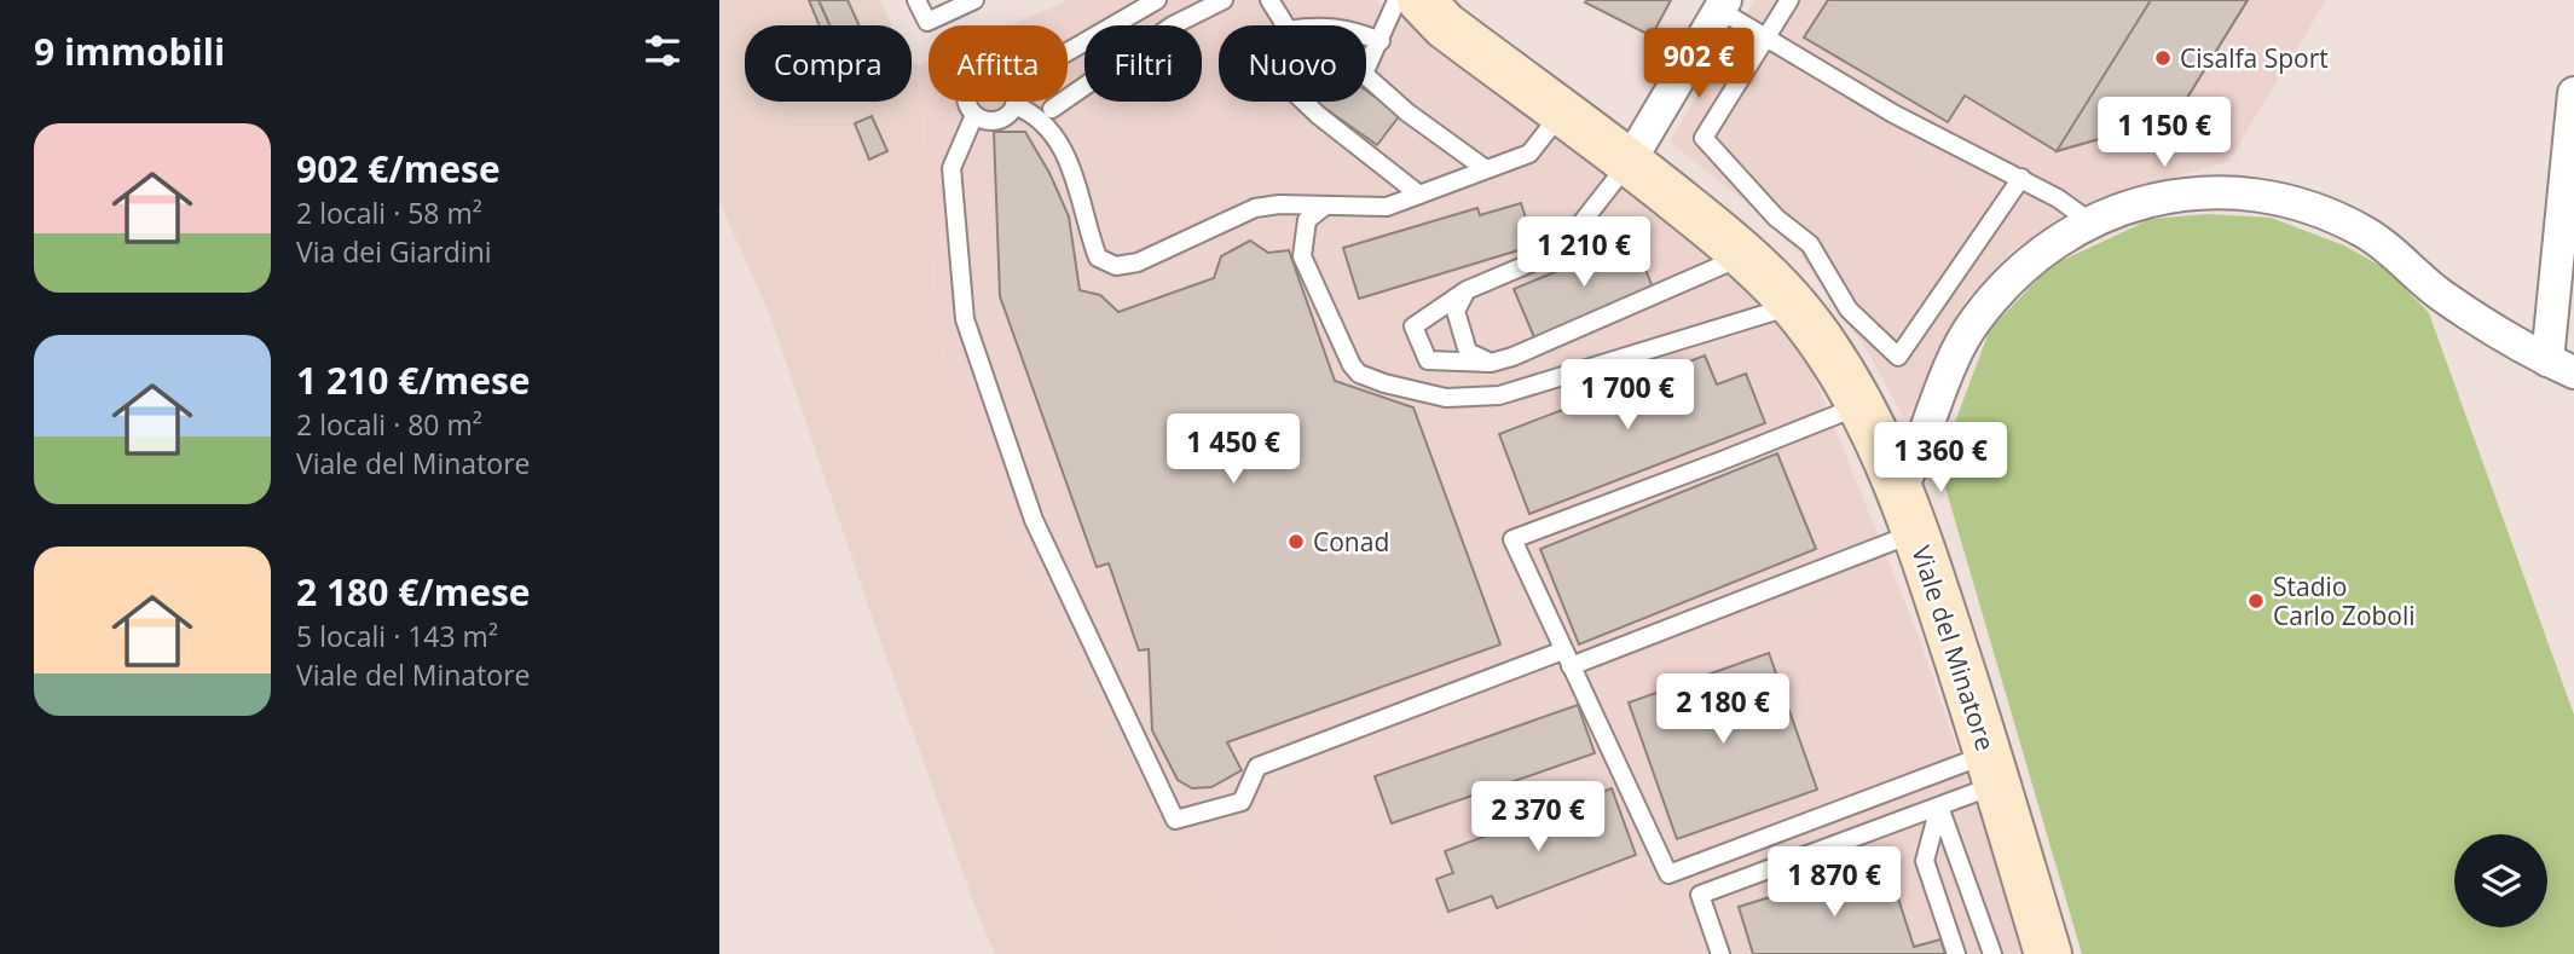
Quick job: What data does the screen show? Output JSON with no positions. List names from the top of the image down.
{
  "streets": {
    "main road": ["Viale del Minatore"]
  },
  "places": ["Cisalfa Sport", "Conad", "Stadio Carlo Zoboli"],
  "page": {
    "heading": "9 immobili",
    "chip": [
      "Compra",
      "Affitta",
      "Filtri",
      "Nuovo"
    ],
    "price": [
      "902 €",
      "1 150 €",
      "1 210 €",
      "1 700 €",
      "1 450 €",
      "1 360 €",
      "2 180 €",
      "2 370 €",
      "1 870 €"
    ],
    "list": [
      {
        "name": "902 €/mese",
        "note": "2 locali · 58 m² · Via dei Giardini"
      },
      {
        "name": "1 210 €/mese",
        "note": "2 locali · 80 m² · Viale del Minatore"
      },
      {
        "name": "2 180 €/mese",
        "note": "5 locali · 143 m² · Viale del Minatore"
      }
    ]
  }
}
